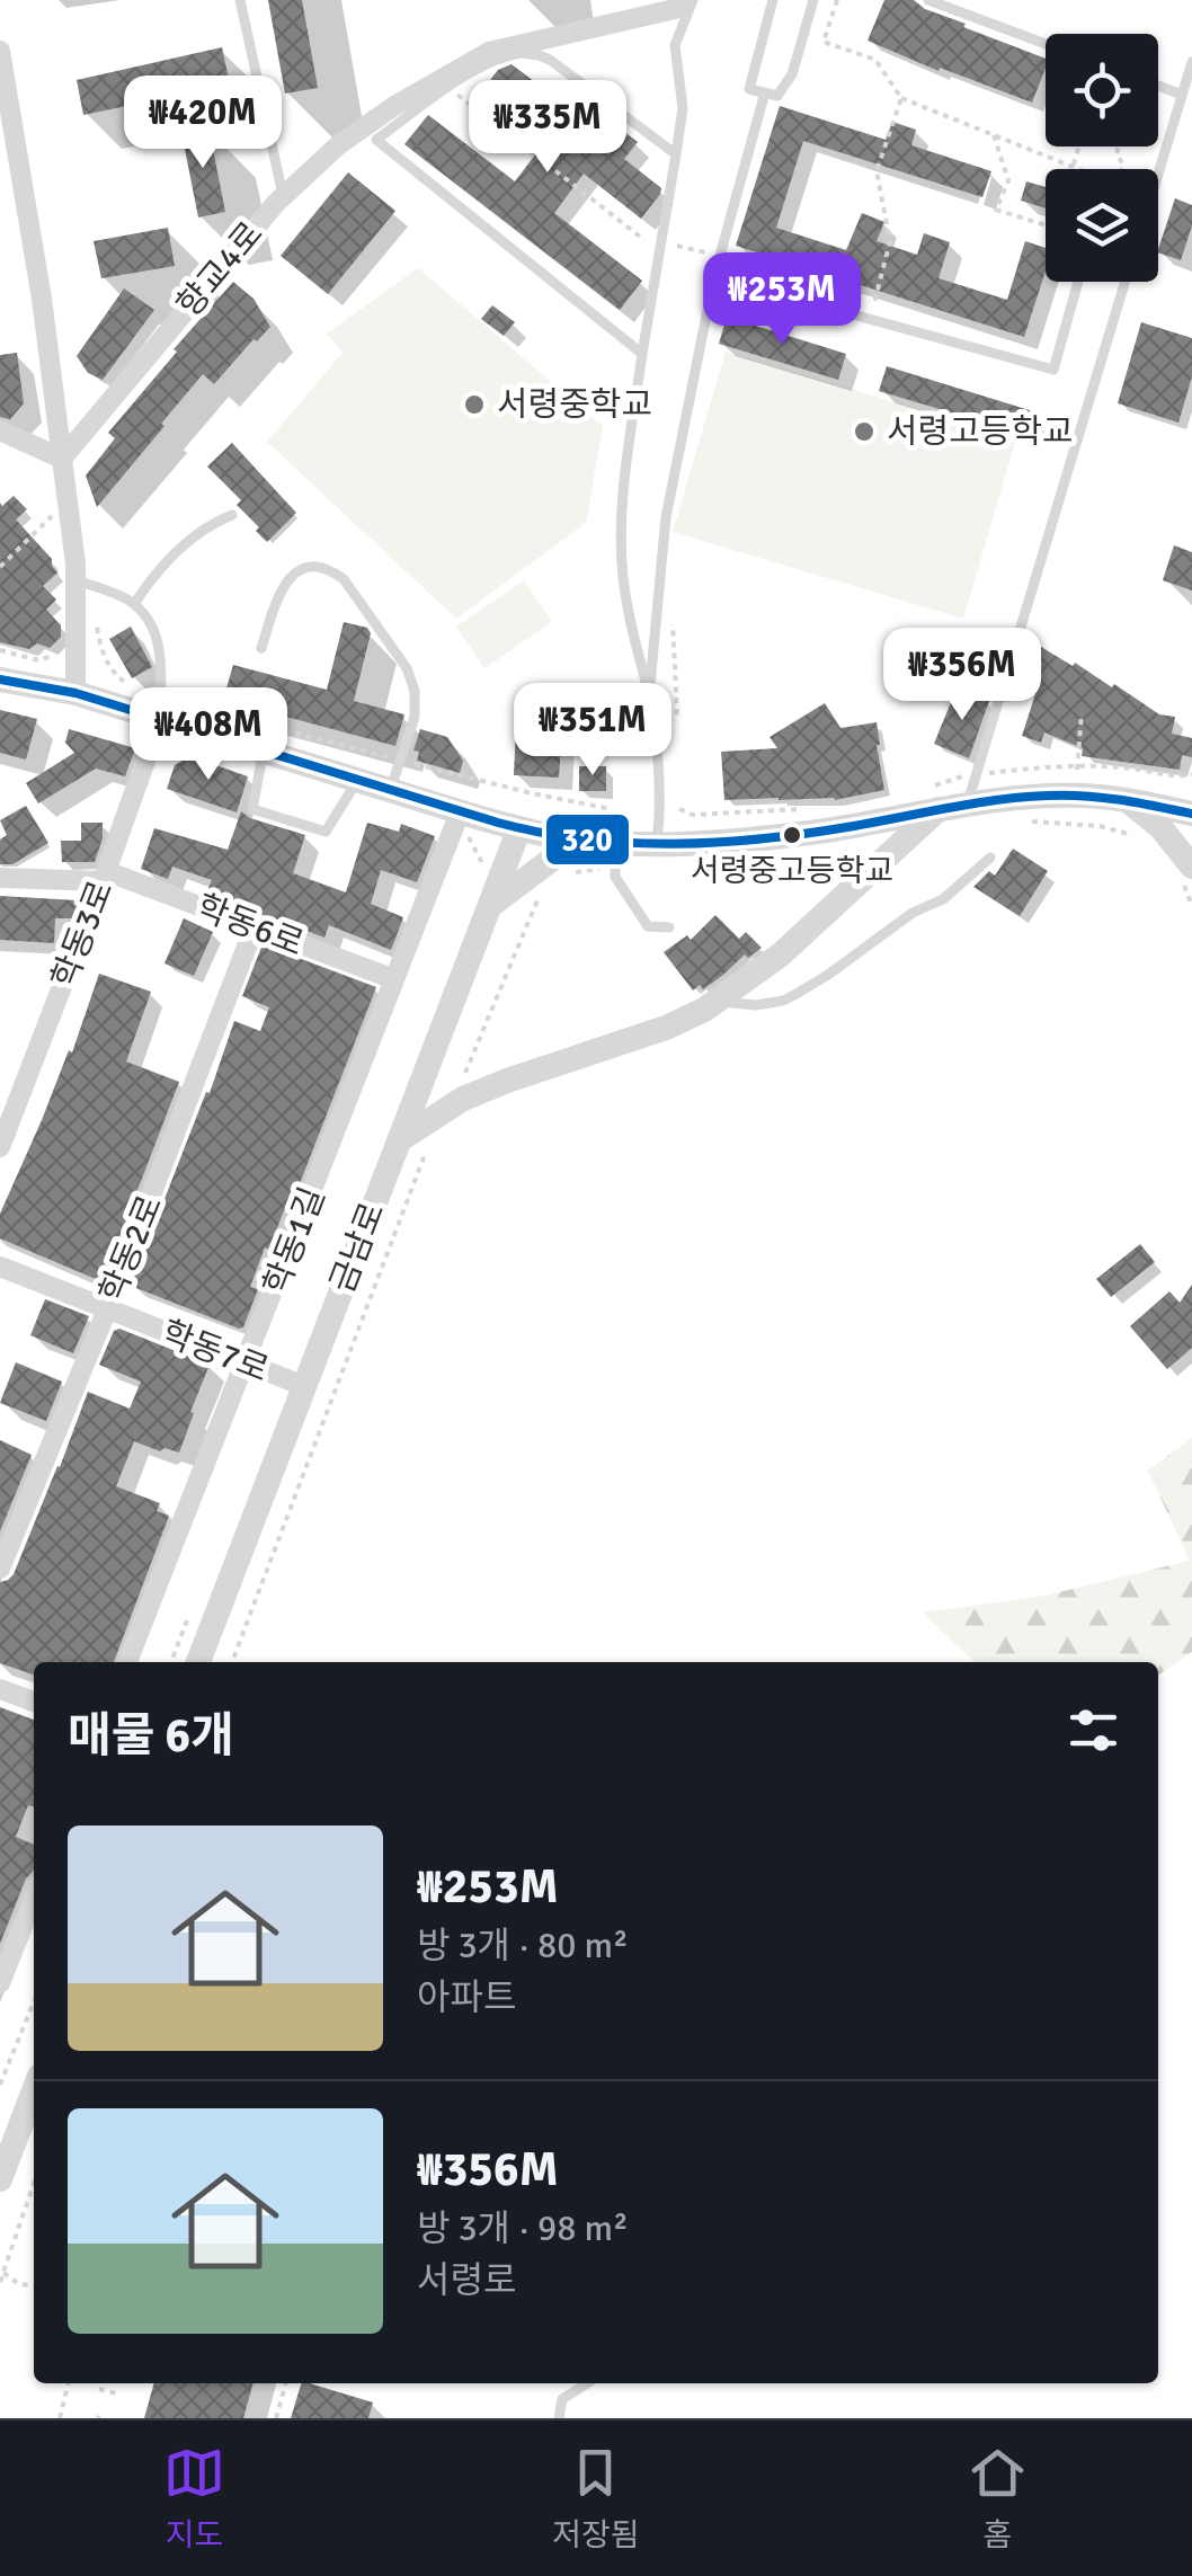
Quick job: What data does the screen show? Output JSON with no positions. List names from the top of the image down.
{
  "streets": {
    "street": [
      "향교4로",
      "학동6로",
      "학동3로",
      "학동1길",
      "금남로",
      "학동2로",
      "학동7로"
    ]
  },
  "crossings": [
    ["학동6로", "학동3로"],
    ["학동6로", "학동1길"],
    ["학동6로", "학동2로"],
    ["학동1길", "학동7로"],
    ["금남로", "학동7로"],
    ["학동2로", "학동7로"]
  ],
  "places": ["서령중학교", "서령고등학교", "서령중고등학교"],
  "lines": ["transit line 320"],
  "page": {
    "price": [
      "₩420M",
      "₩335M",
      "₩253M",
      "₩356M",
      "₩351M",
      "₩408M"
    ],
    "heading": "매물 6개",
    "list": [
      {
        "name": "₩253M",
        "note": "방 3개 · 80 m² · 아파트"
      },
      {
        "name": "₩356M",
        "note": "방 3개 · 98 m² · 서령로"
      }
    ],
    "tabs": ["지도", "저장됨", "홈"]
  }
}
